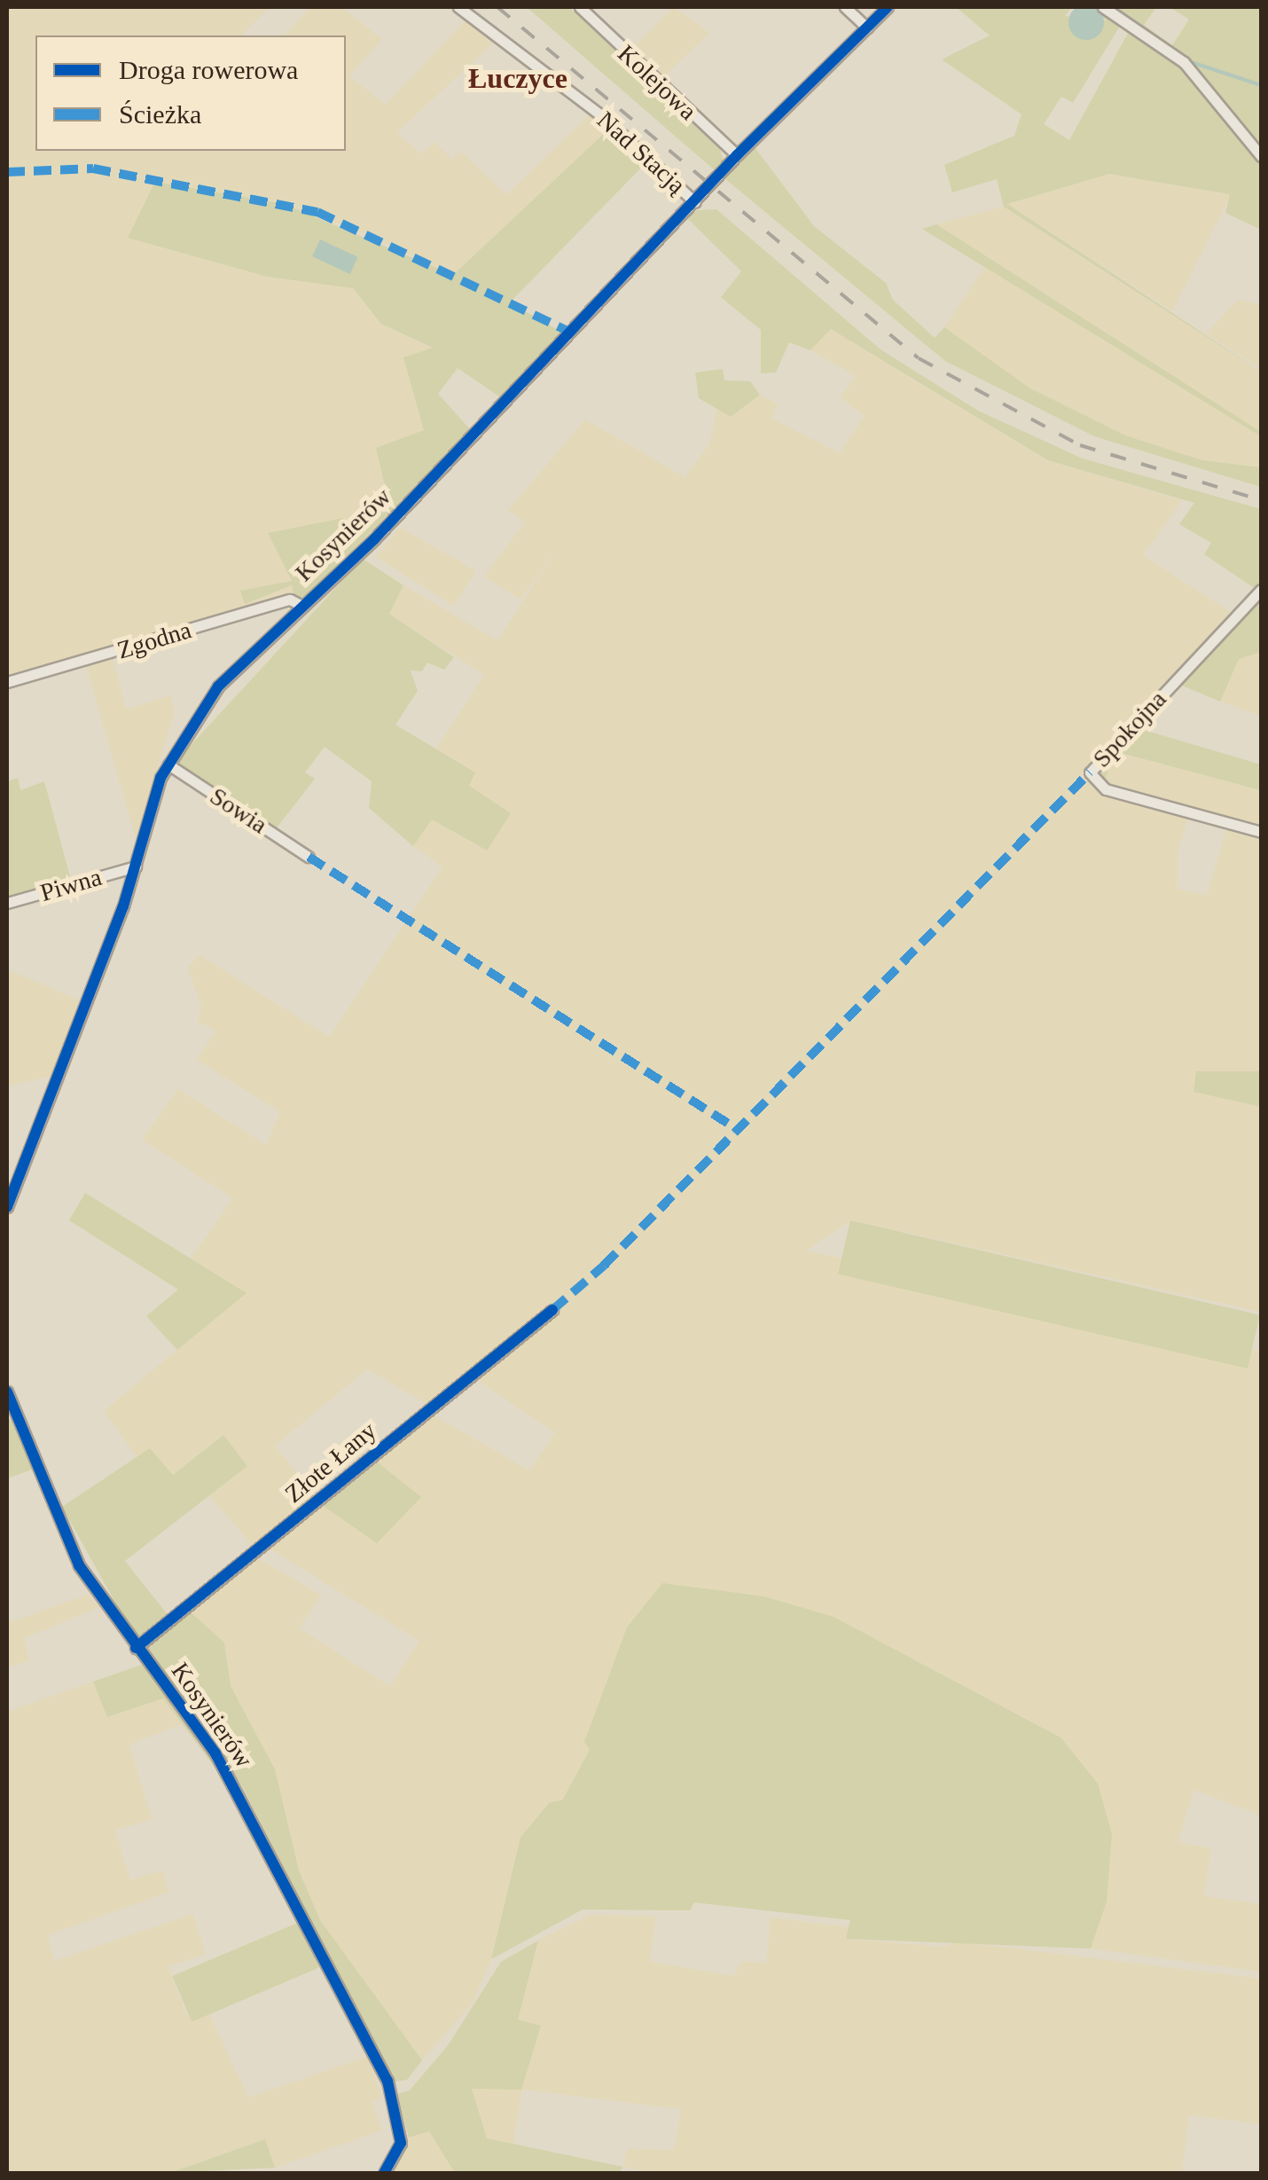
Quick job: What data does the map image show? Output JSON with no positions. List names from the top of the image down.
{
  "streets": {
    "street": [
      "Kolejowa",
      "Nad Stacją",
      "Kosynierów",
      "Zgodna",
      "Spokojna",
      "Sowia",
      "Piwna",
      "Złote Łany"
    ]
  },
  "crossings": [
    ["Kolejowa", "Kosynierów"],
    ["Nad Stacją", "Kosynierów"],
    ["Kosynierów", "Zgodna"],
    ["Kosynierów", "Sowia"],
    ["Kosynierów", "Piwna"],
    ["Kosynierów", "Złote Łany"]
  ],
  "districts": ["Łuczyce"],
  "legend": ["Droga rowerowa", "Ścieżka"]
}
